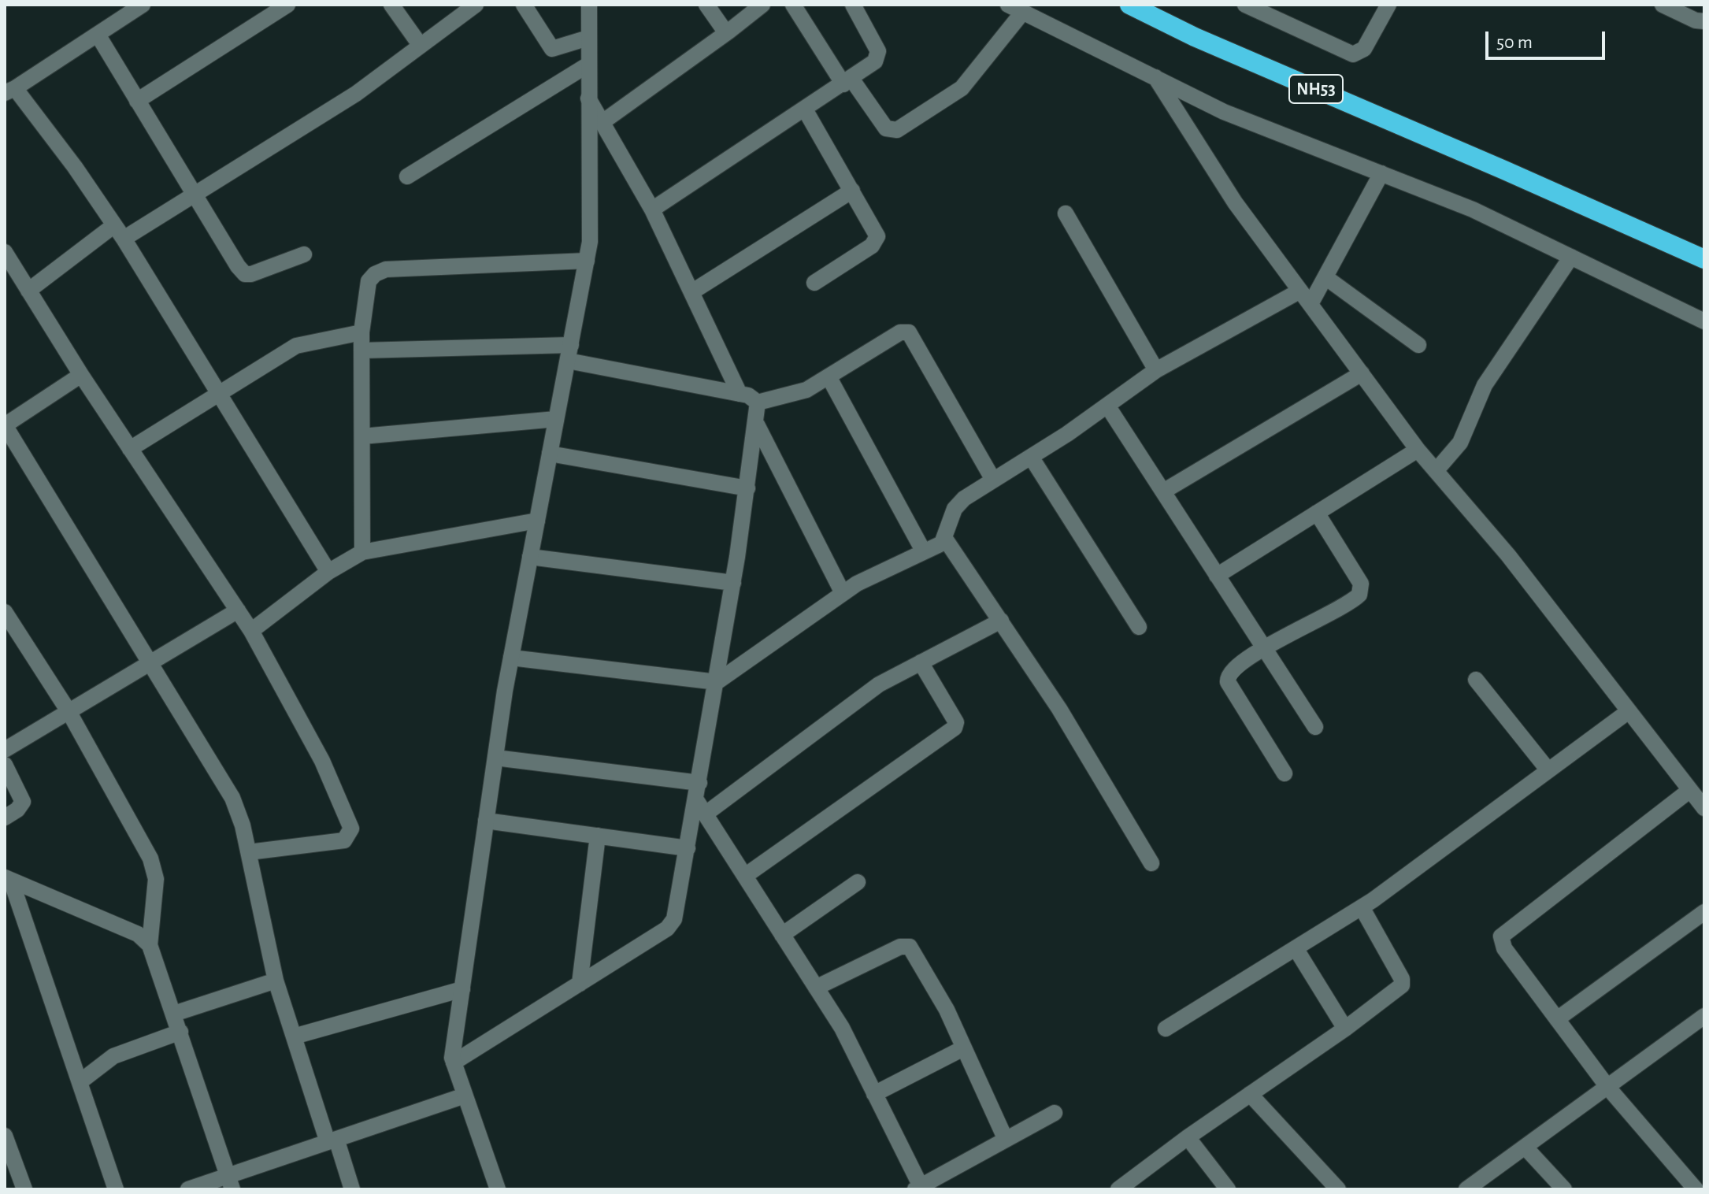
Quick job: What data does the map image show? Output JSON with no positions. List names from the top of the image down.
{
  "streets": {
    "highway": ["NH53"]
  },
  "scale_bar": "50 m"
}
